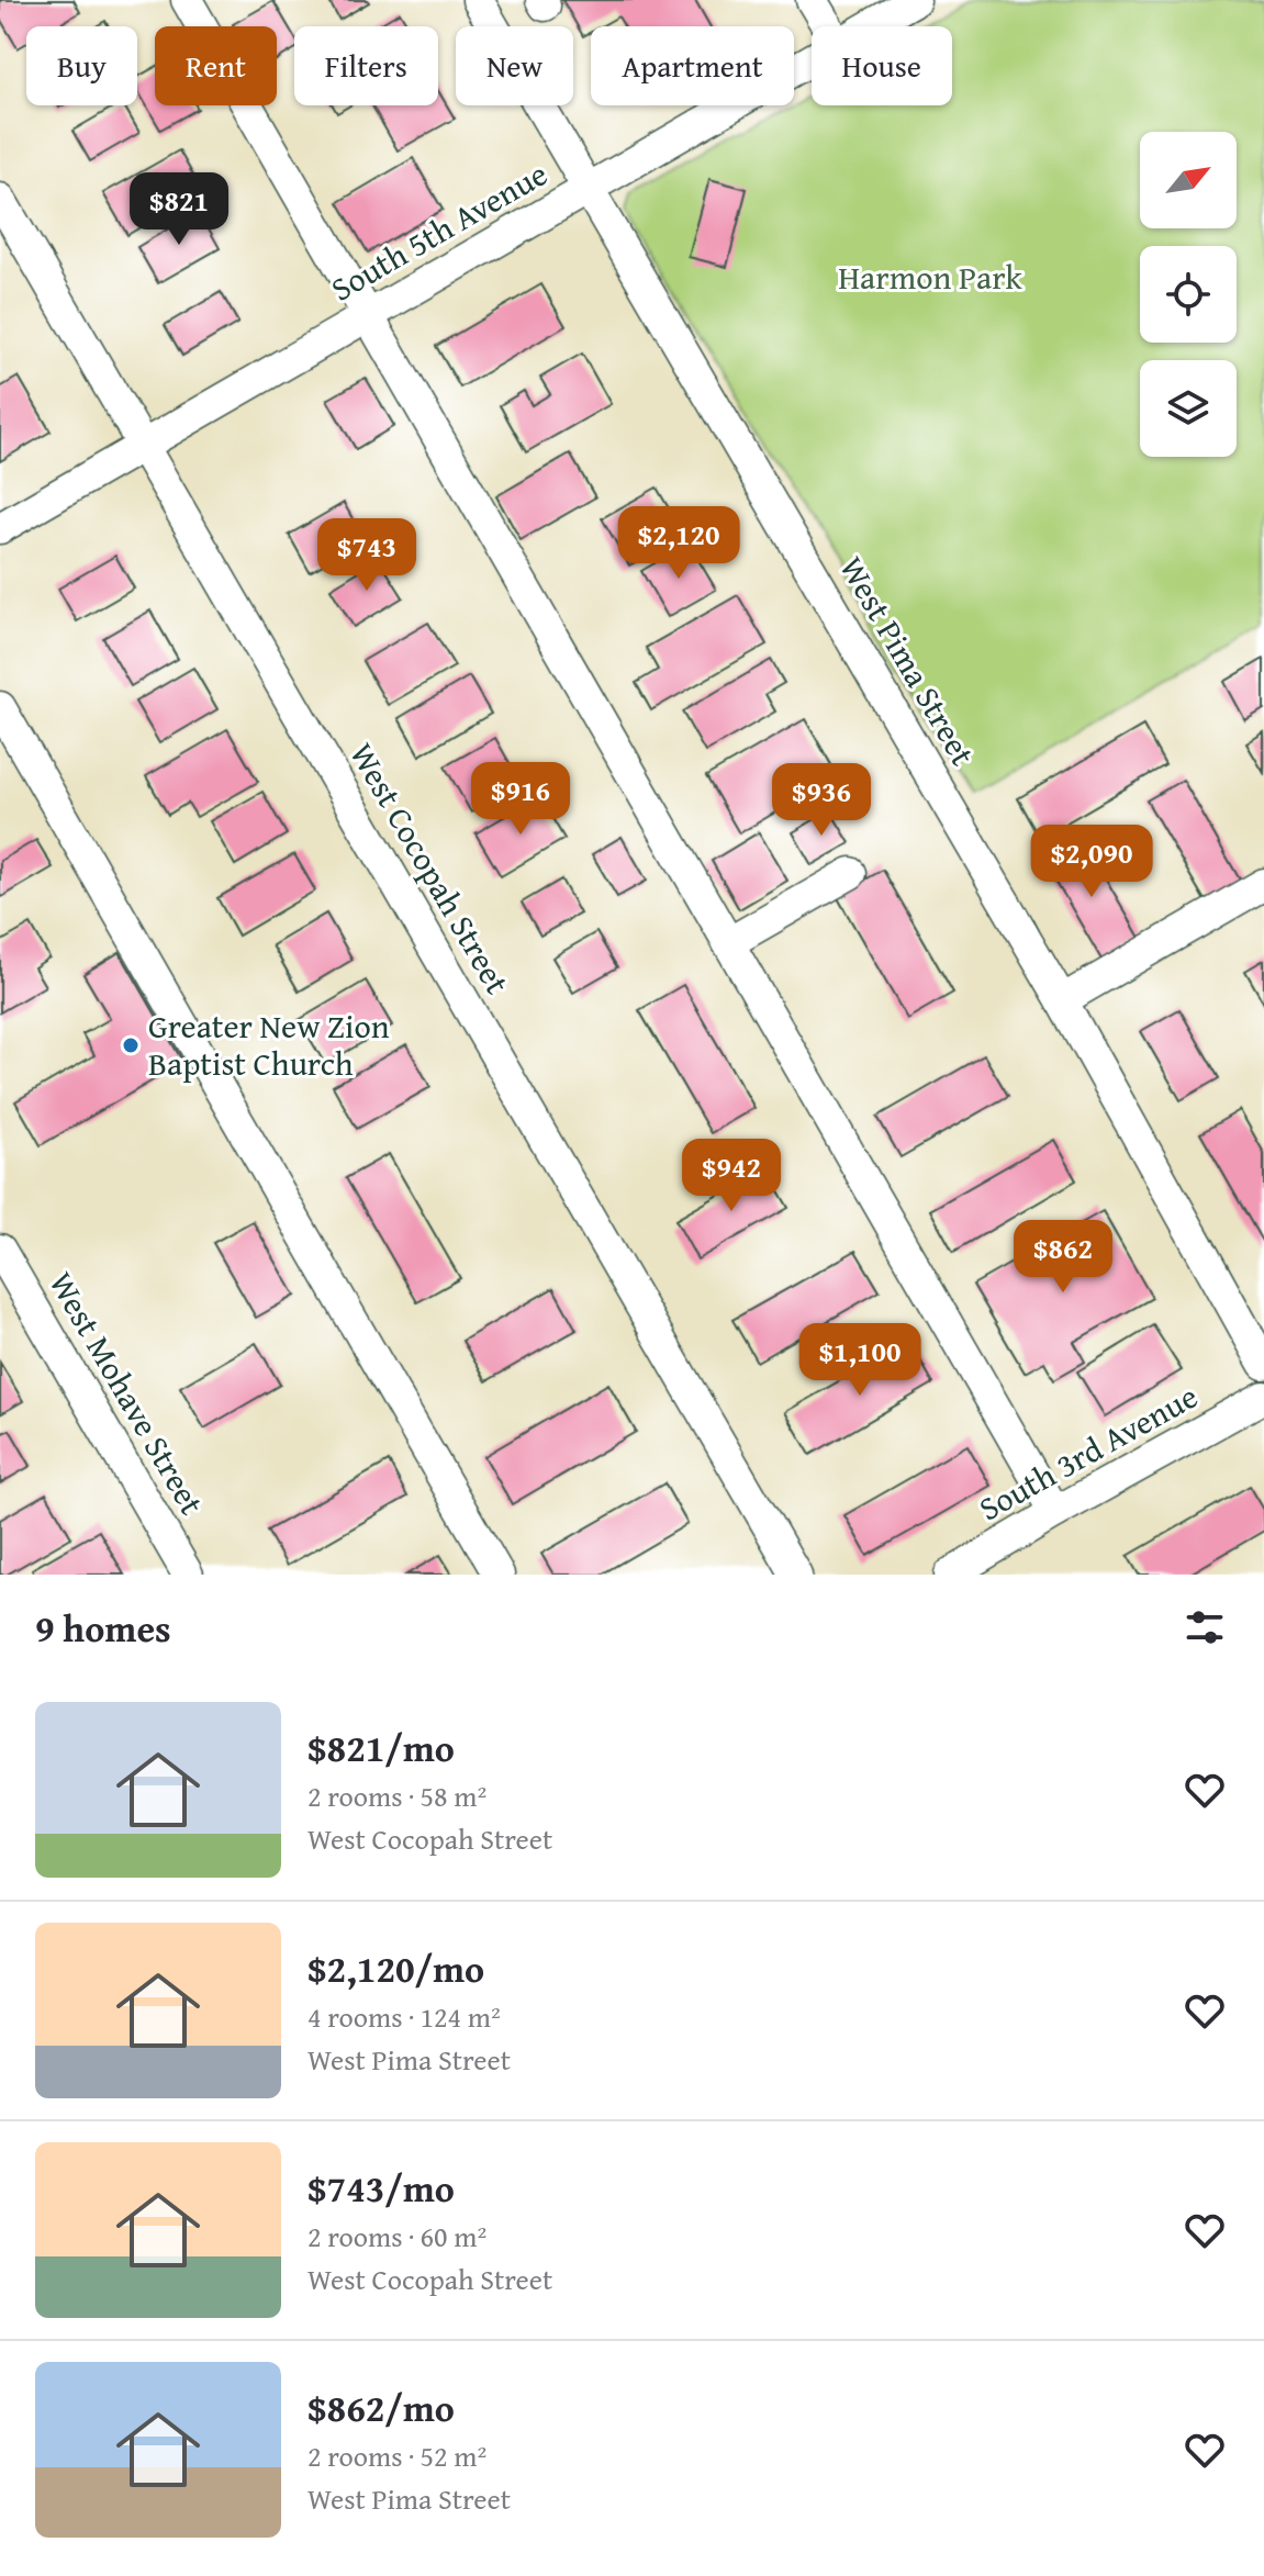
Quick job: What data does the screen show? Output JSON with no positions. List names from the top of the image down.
{
  "streets": {
    "street": [
      "South 5th Avenue",
      "West Pima Street",
      "West Cocopah Street",
      "West Mohave Street",
      "South 3rd Avenue"
    ]
  },
  "crossings": [
    ["South 5th Avenue", "West Pima Street"],
    ["South 5th Avenue", "West Cocopah Street"]
  ],
  "parks": ["Harmon Park"],
  "places": ["Greater New Zion Baptist Church"],
  "north": "top right",
  "page": {
    "chip": [
      "Buy",
      "Rent",
      "Filters",
      "New",
      "Apartment",
      "House"
    ],
    "price": [
      "$821",
      "$2,120",
      "$743",
      "$916",
      "$936",
      "$2,090",
      "$942",
      "$862",
      "$1,100"
    ],
    "heading": "9 homes",
    "list": [
      {
        "name": "$821/mo",
        "note": "2 rooms · 58 m² · West Cocopah Street"
      },
      {
        "name": "$2,120/mo",
        "note": "4 rooms · 124 m² · West Pima Street"
      },
      {
        "name": "$743/mo",
        "note": "2 rooms · 60 m² · West Cocopah Street"
      },
      {
        "name": "$862/mo",
        "note": "2 rooms · 52 m² · West Pima Street"
      }
    ]
  }
}
